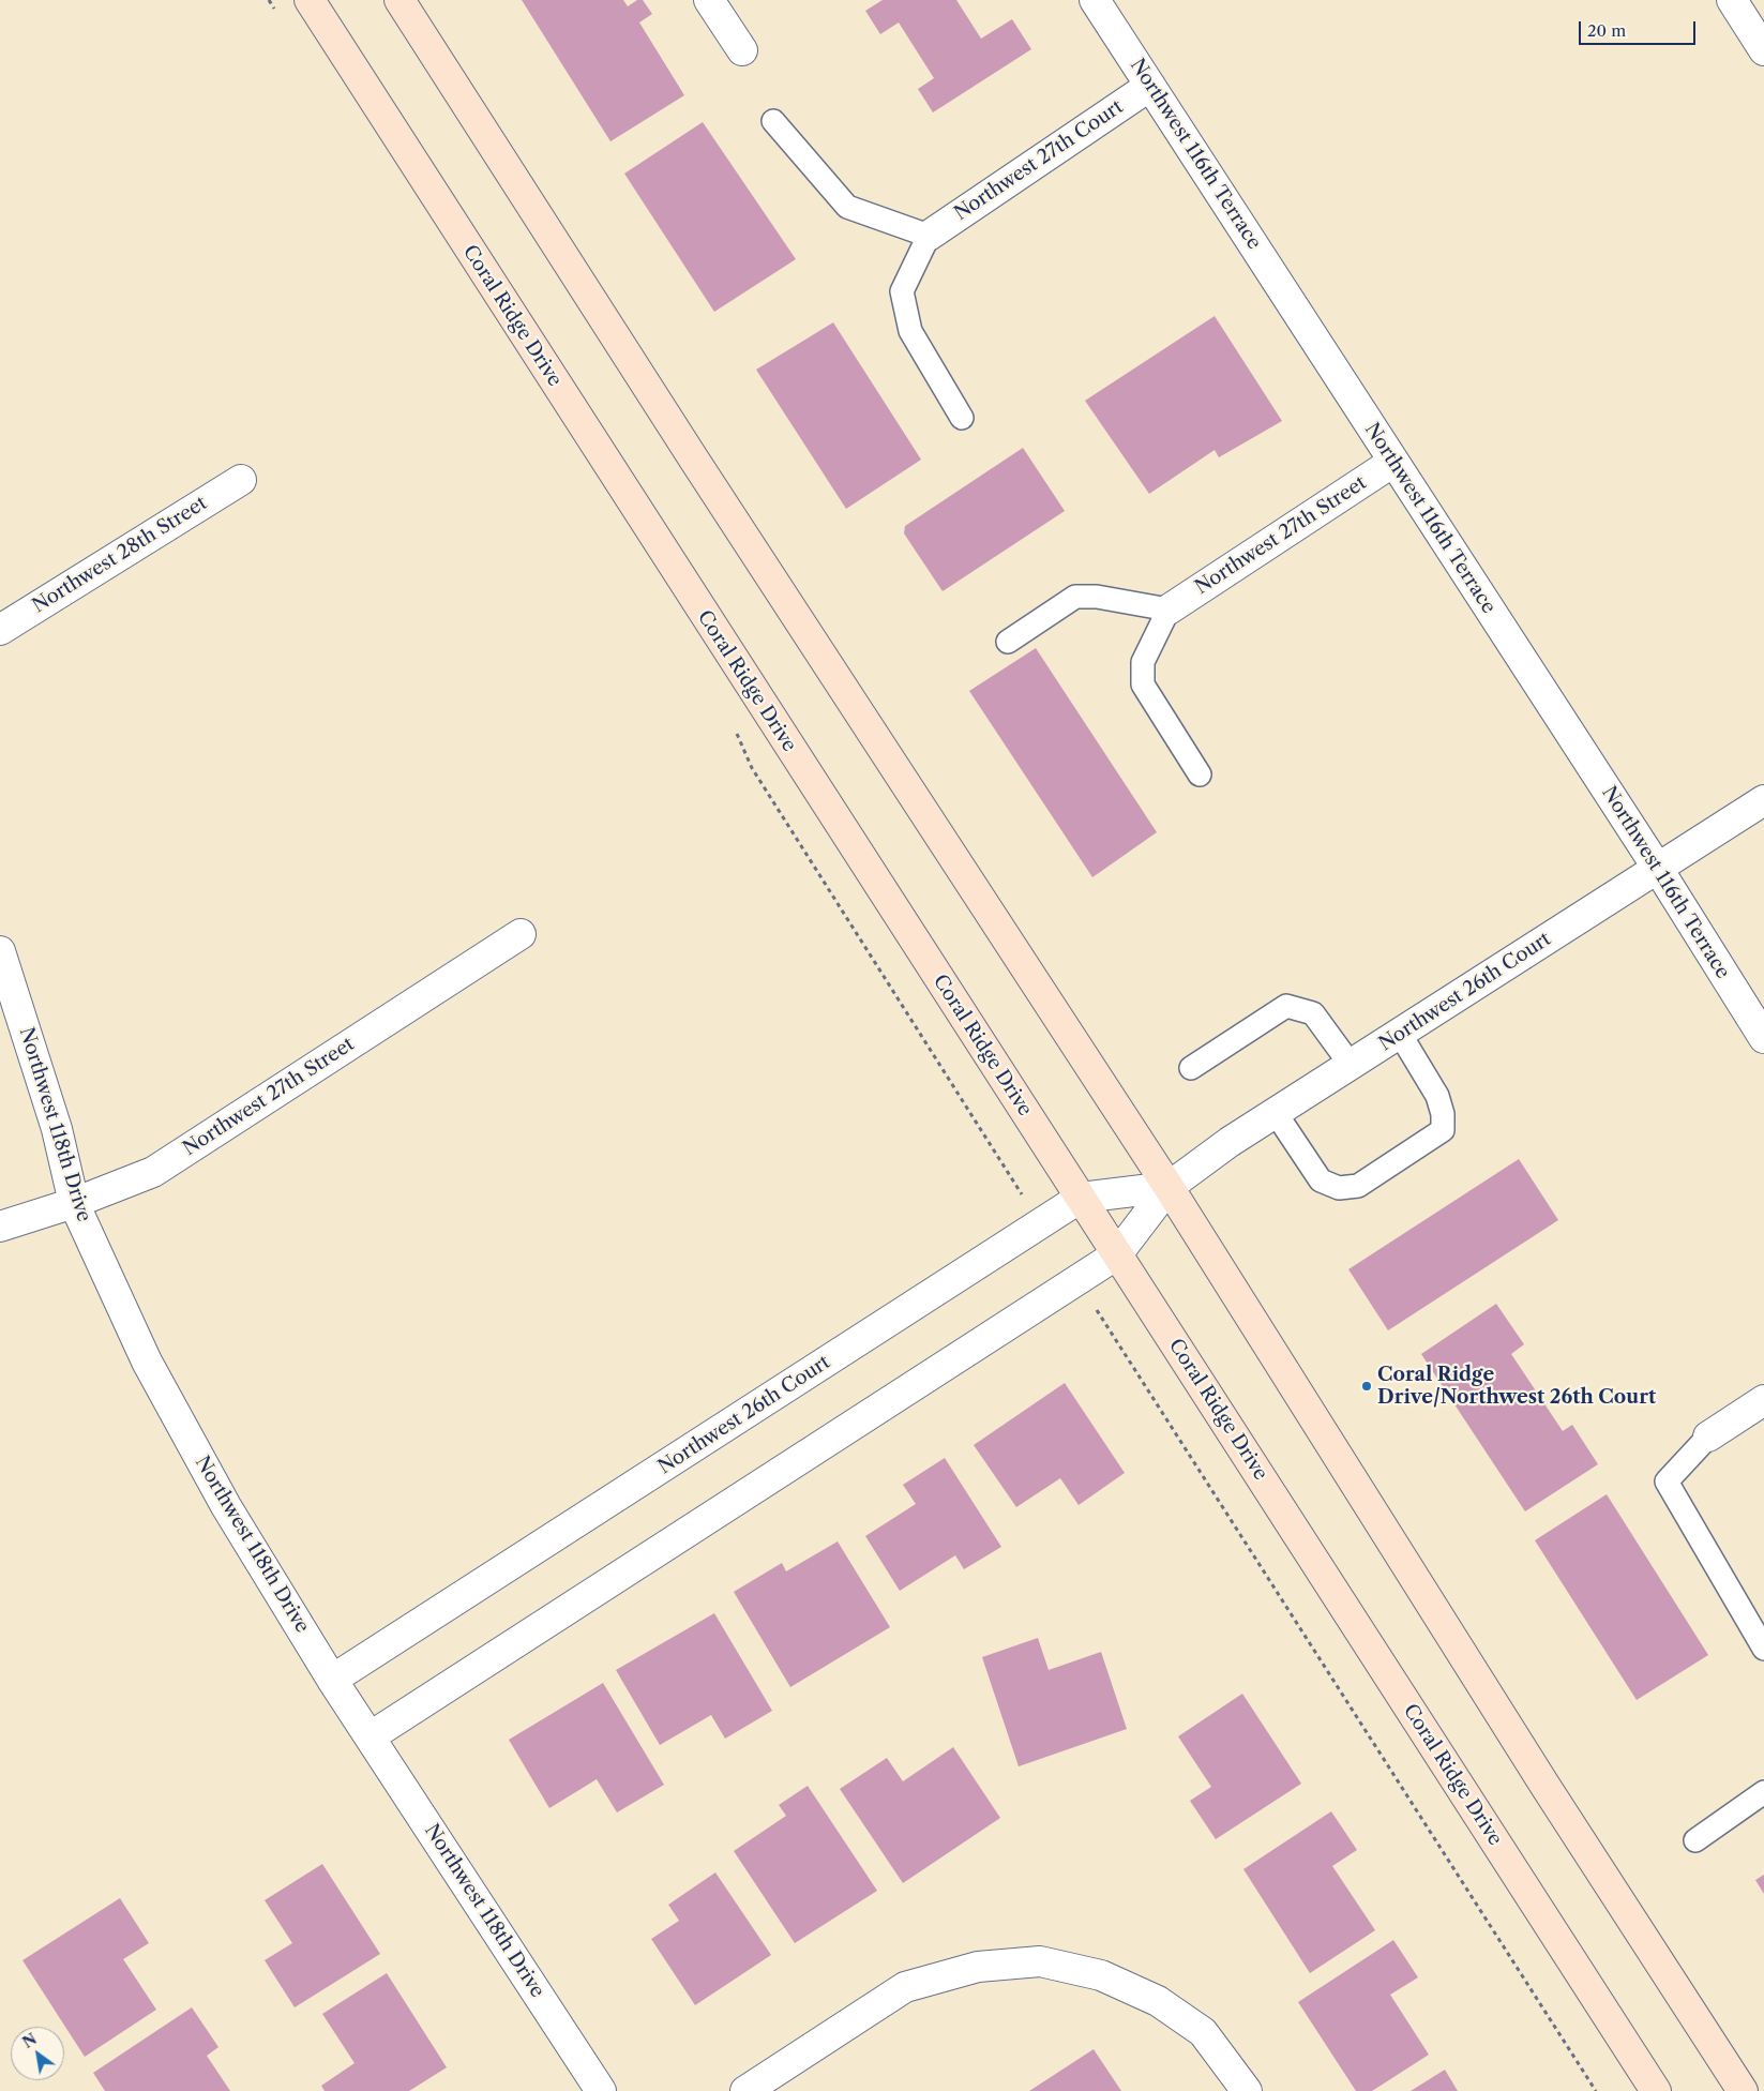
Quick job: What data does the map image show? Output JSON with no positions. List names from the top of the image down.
{
  "streets": {
    "main road": ["Coral Ridge Drive"],
    "street": [
      "Northwest 116th Terrace",
      "Northwest 27th Court",
      "Northwest 27th Street",
      "Northwest 28th Street",
      "Northwest 26th Court",
      "Northwest 118th Drive"
    ]
  },
  "crossings": [
    ["Northwest 116th Terrace", "Northwest 27th Court"],
    ["Northwest 116th Terrace", "Northwest 27th Street"],
    ["Northwest 116th Terrace", "Northwest 26th Court"],
    ["Coral Ridge Drive", "Northwest 26th Court"],
    ["Northwest 27th Street", "Northwest 118th Drive"],
    ["Northwest 26th Court", "Northwest 118th Drive"]
  ],
  "places": ["Coral Ridge Drive/Northwest 26th Court"],
  "scale_bar": "20 m",
  "north": "top left"
}
